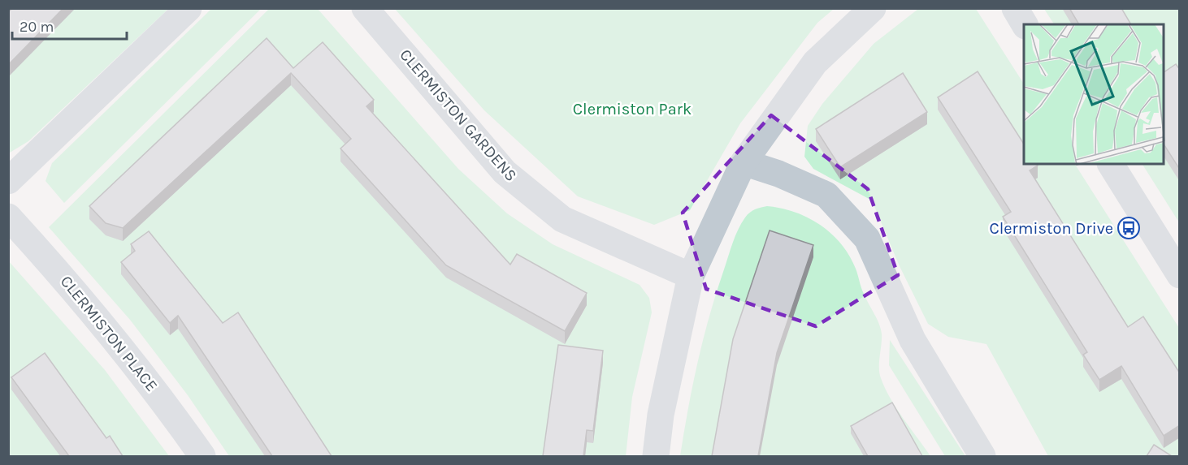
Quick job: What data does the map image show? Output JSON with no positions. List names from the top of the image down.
{
  "streets": {
    "street": ["CLERMISTON GARDENS", "CLERMISTON PLACE"]
  },
  "parks": ["Clermiston Park"],
  "places": {
    "bus stop": ["Clermiston Drive"]
  },
  "scale_bar": "20 m"
}
